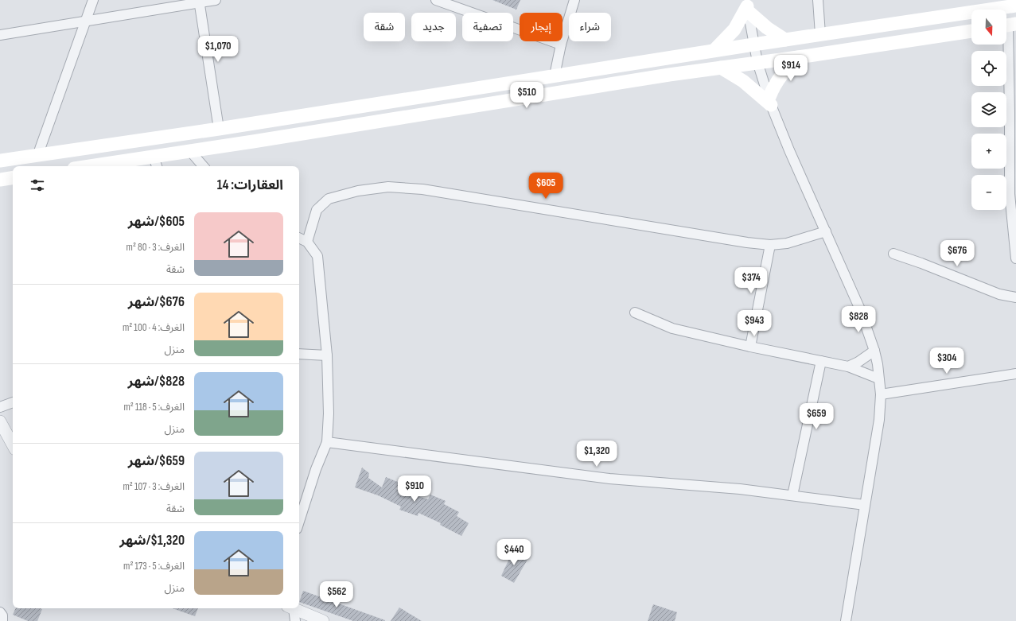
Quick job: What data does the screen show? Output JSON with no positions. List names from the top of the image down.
{
  "north": "bottom",
  "page": {
    "map_buttons": ["+", "−"],
    "chip": [
      "شراء",
      "إيجار",
      "تصفية",
      "جديد",
      "شقة"
    ],
    "price": [
      "$1,070",
      "$914",
      "$510",
      "$605",
      "$676",
      "$374",
      "$828",
      "$943",
      "$304",
      "$659",
      "$1,320",
      "$910",
      "$440",
      "$562"
    ],
    "heading": "العقارات: 14",
    "list": [
      {
        "name": "$605/شهر",
        "note": "الغرف: 3 · 80 m² · شقة"
      },
      {
        "name": "$676/شهر",
        "note": "الغرف: 4 · 100 m² · منزل"
      },
      {
        "name": "$828/شهر",
        "note": "الغرف: 5 · 118 m² · منزل"
      },
      {
        "name": "$659/شهر",
        "note": "الغرف: 3 · 107 m² · شقة"
      },
      {
        "name": "$1,320/شهر",
        "note": "الغرف: 5 · 173 m² · منزل"
      }
    ]
  }
}
